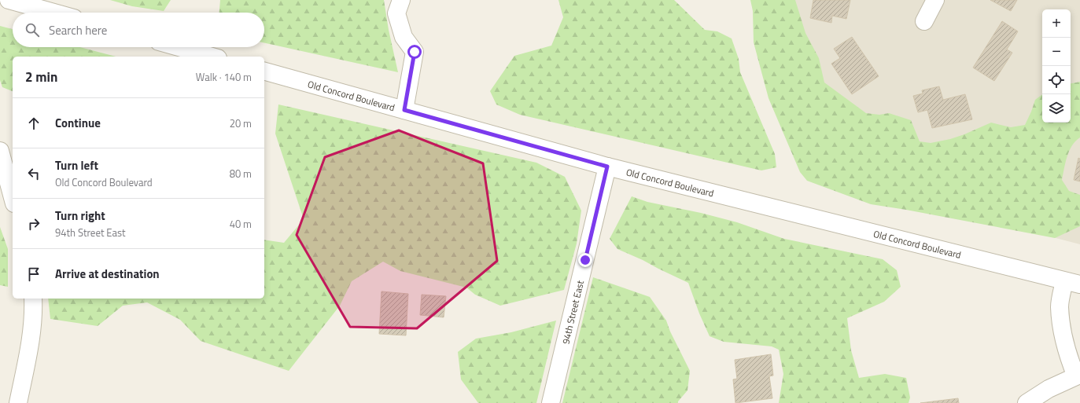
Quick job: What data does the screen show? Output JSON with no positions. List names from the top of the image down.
{
  "streets": {
    "street": ["Old Concord Boulevard", "94th Street East"]
  },
  "crossings": [
    ["Old Concord Boulevard", "94th Street East"]
  ],
  "page": {
    "map_buttons": ["+", "−"],
    "search": "Search here",
    "heading": ["2 min", "Walk · 140 m"],
    "list": [
      ["Continue", "20 m"],
      ["Turn left", "Old Concord Boulevard", "80 m"],
      ["Turn right", "94th Street East", "40 m"],
      "Arrive at destination"
    ]
  }
}
